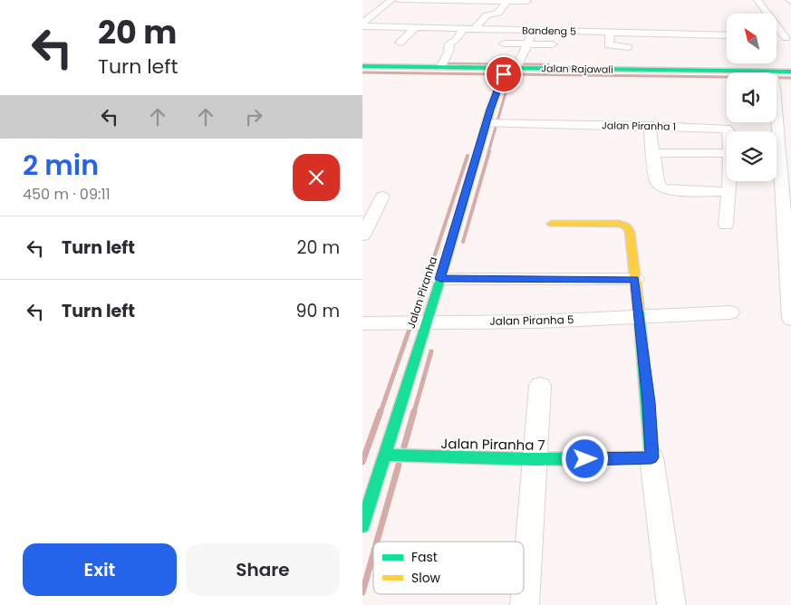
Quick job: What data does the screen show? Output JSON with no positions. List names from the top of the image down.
{
  "streets": {
    "street": [
      "Bandeng 5",
      "Jalan Rajawali",
      "Jalan Piranha 1",
      "Jalan Piranha",
      "Jalan Piranha 5",
      "Jalan Piranha 7"
    ]
  },
  "crossings": [
    ["Jalan Rajawali", "Jalan Piranha"],
    ["Jalan Piranha 1", "Jalan Piranha"],
    ["Jalan Piranha", "Jalan Piranha 5"],
    ["Jalan Piranha", "Jalan Piranha 7"]
  ],
  "legend": ["Fast", "Slow"],
  "north": "top left",
  "page": {
    "turn": ["20 m", "Turn left"],
    "heading": ["2 min", "450 m · 09:11"],
    "list": [
      {
        "name": "Turn left",
        "value": "20 m"
      },
      {
        "name": "Turn left",
        "value": "90 m"
      }
    ],
    "buttons": ["Exit", "Share"]
  }
}
